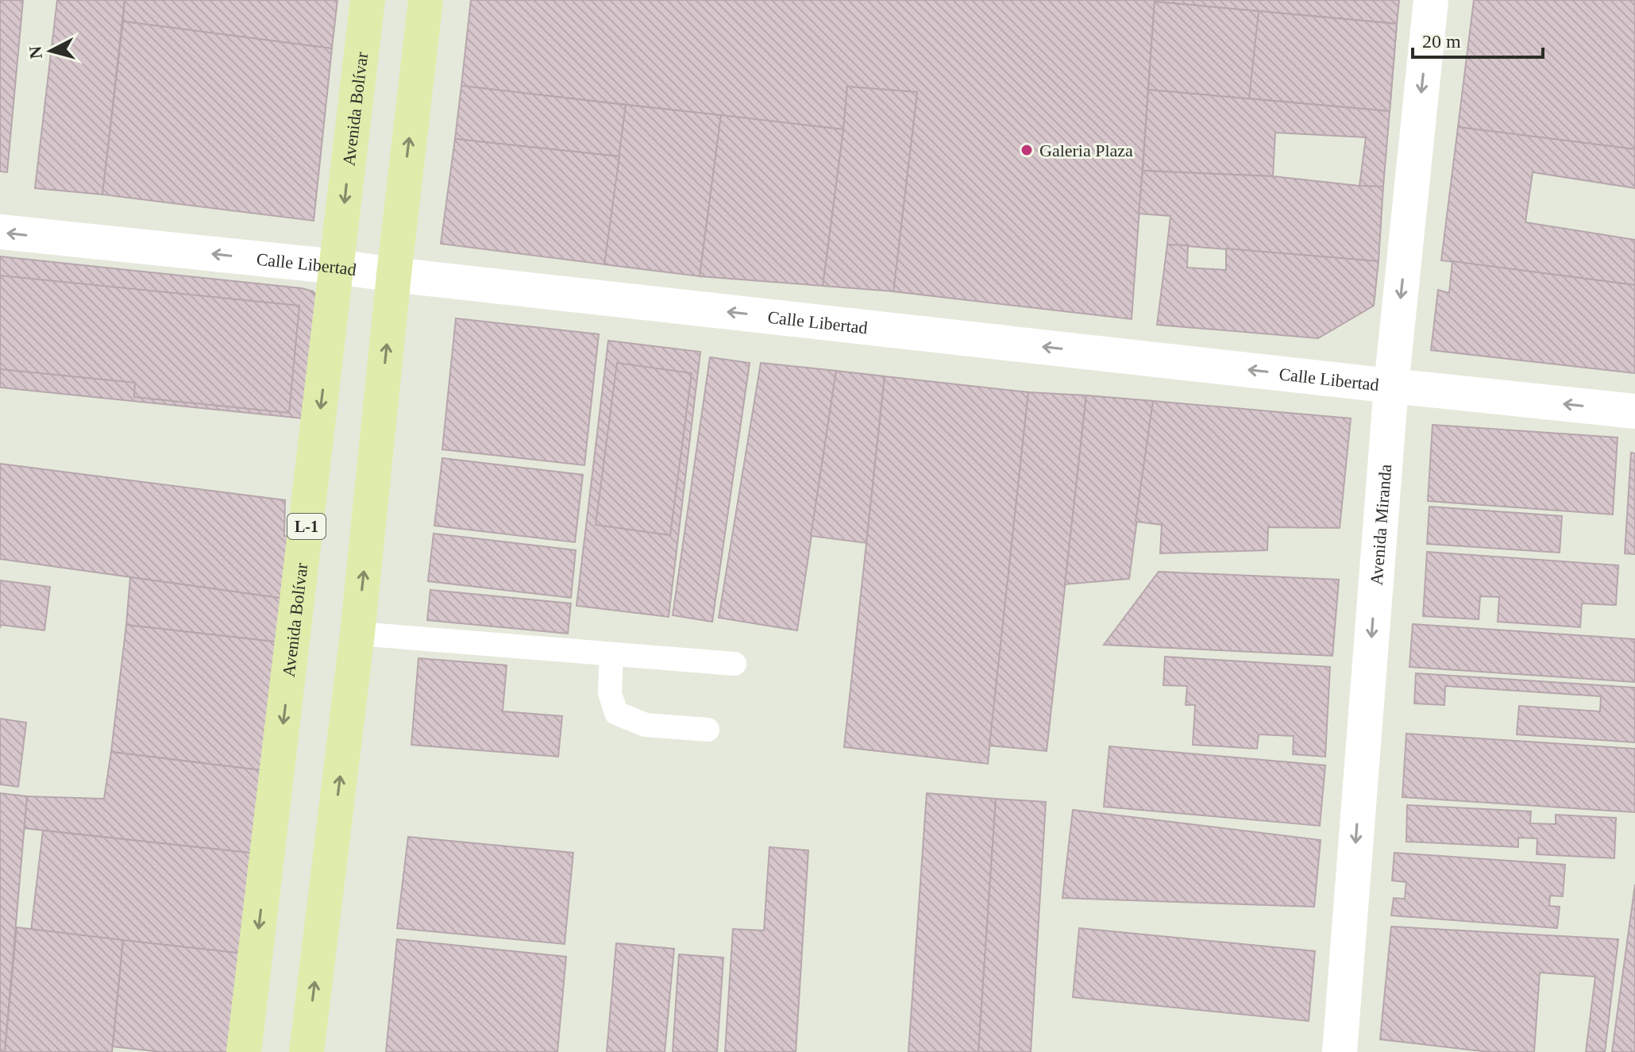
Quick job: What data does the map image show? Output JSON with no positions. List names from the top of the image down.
{
  "streets": {
    "main road": ["Avenida Bolívar", "L-1"],
    "street": ["Calle Libertad", "Avenida Miranda"]
  },
  "crossings": [
    ["Avenida Bolívar", "Calle Libertad"],
    ["Calle Libertad", "Avenida Miranda"]
  ],
  "one_way": ["Calle Libertad", "Avenida Miranda"],
  "places": ["Galeria Plaza"],
  "scale_bar": "20 m",
  "north": "left"
}
